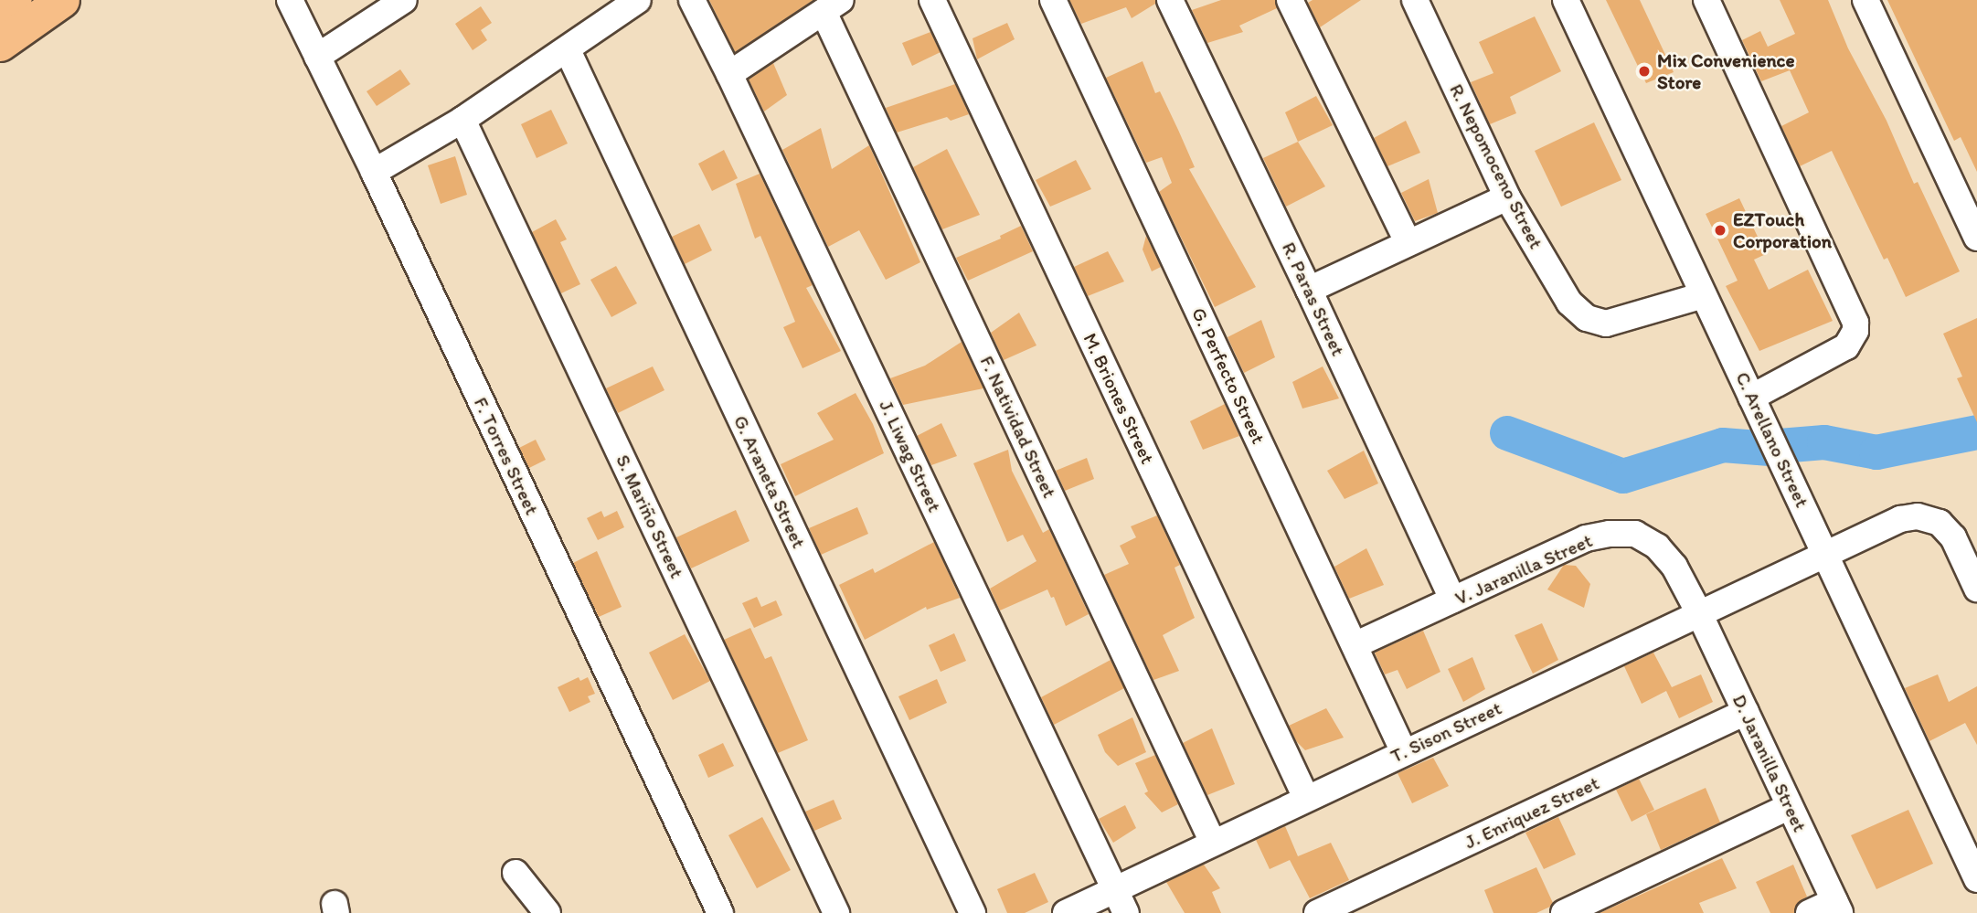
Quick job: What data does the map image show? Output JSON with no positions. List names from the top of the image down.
{
  "streets": {
    "street": [
      "R. Nepomoceno Street",
      "R. Paras Street",
      "G. Perfecto Street",
      "M. Briones Street",
      "F. Natividad Street",
      "C. Arellano Street",
      "F. Torres Street",
      "J. Liwag Street",
      "G. Araneta Street",
      "S. Mariño Street",
      "V. Jaranilla Street",
      "T. Sison Street",
      "D. Jaranilla Street",
      "J. Enriquez Street"
    ]
  },
  "crossings": [
    ["R. Nepomoceno Street", "C. Arellano Street"],
    ["R. Paras Street", "V. Jaranilla Street"],
    ["G. Perfecto Street", "V. Jaranilla Street"],
    ["G. Perfecto Street", "T. Sison Street"],
    ["M. Briones Street", "T. Sison Street"],
    ["F. Natividad Street", "T. Sison Street"],
    ["C. Arellano Street", "T. Sison Street"],
    ["J. Liwag Street", "T. Sison Street"],
    ["V. Jaranilla Street", "T. Sison Street"],
    ["V. Jaranilla Street", "D. Jaranilla Street"],
    ["T. Sison Street", "D. Jaranilla Street"],
    ["D. Jaranilla Street", "J. Enriquez Street"]
  ],
  "places": ["Mix Convenience Store", "EZTouch Corporation"]
}
